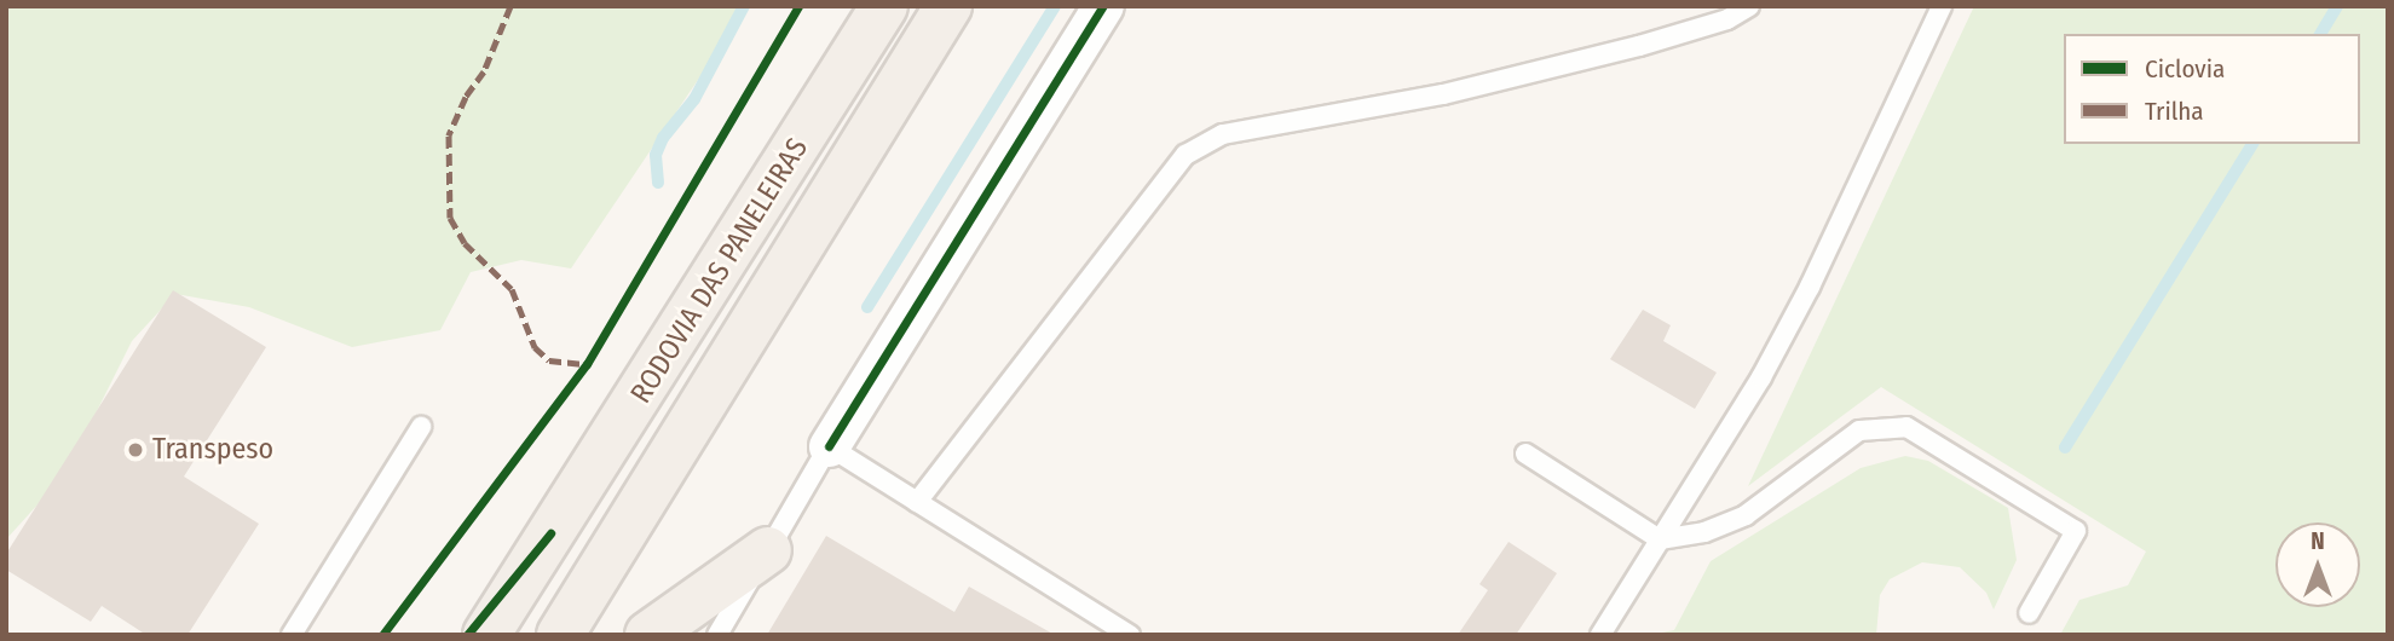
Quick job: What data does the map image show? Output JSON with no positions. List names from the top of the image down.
{
  "streets": {
    "main road": ["RODOVIA DAS PANELEIRAS"]
  },
  "places": ["Transpeso"],
  "legend": ["Ciclovia", "Trilha"],
  "north": "top"
}
